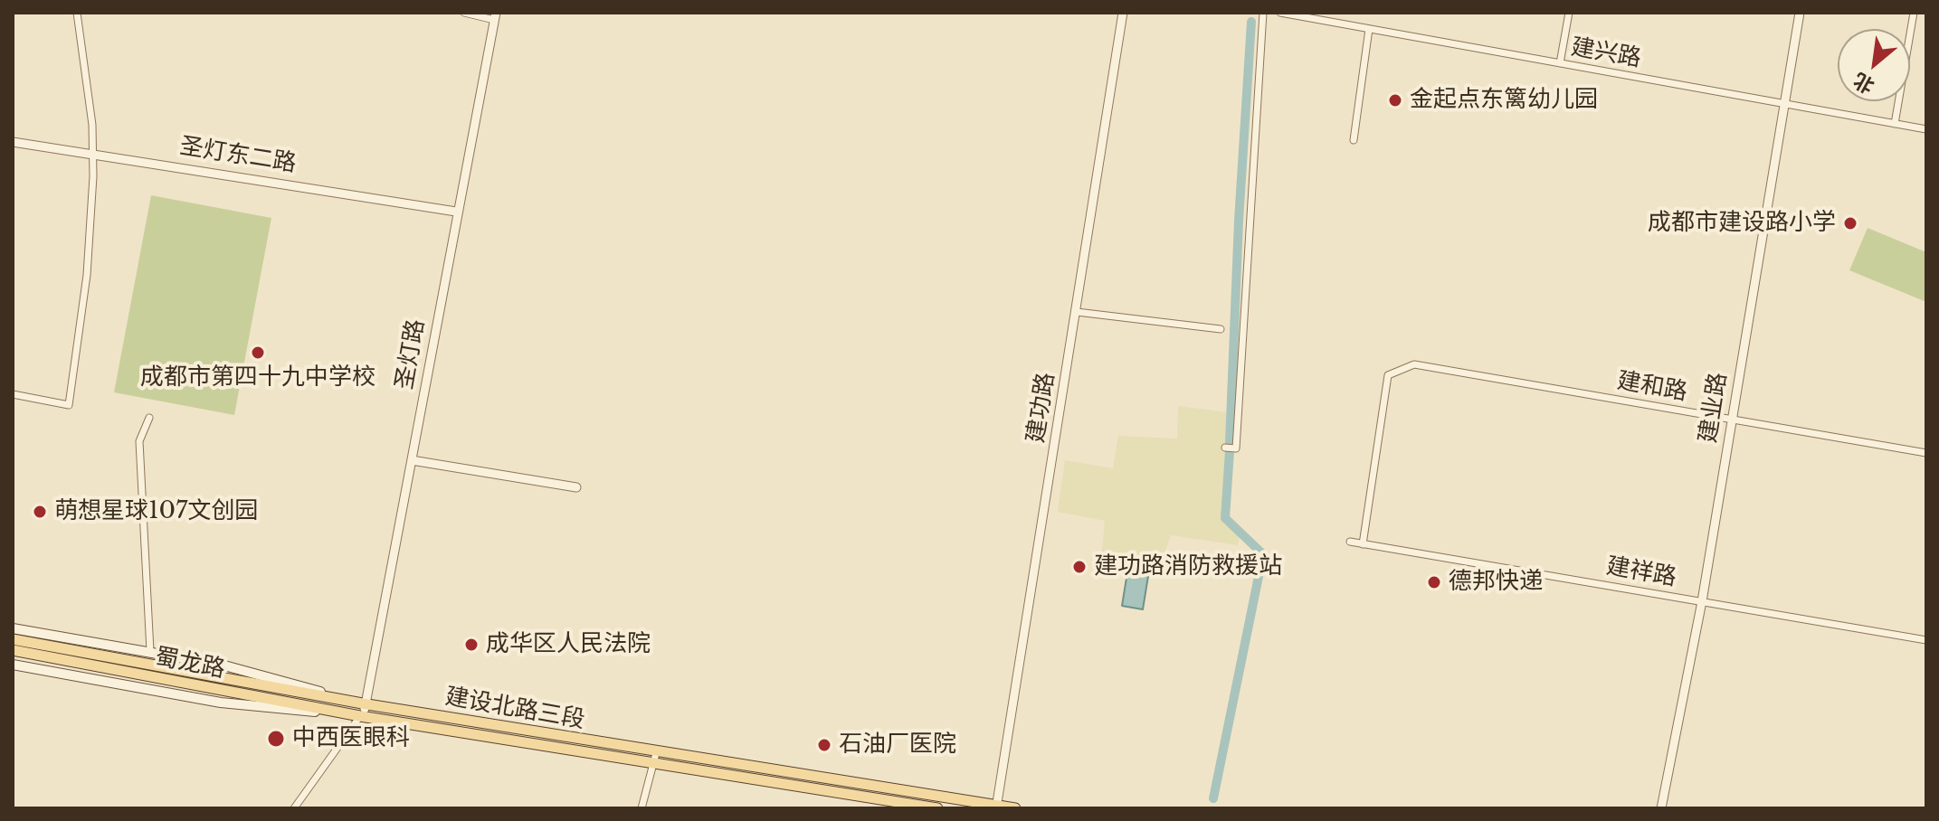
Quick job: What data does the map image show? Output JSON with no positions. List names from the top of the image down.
{
  "streets": {
    "main road": ["蜀龙路", "建设北路三段"],
    "street": [
      "建兴路",
      "圣灯东二路",
      "圣灯路",
      "建和路",
      "建功路",
      "建业路",
      "建祥路"
    ]
  },
  "crossings": [
    ["建兴路", "建业路"],
    ["圣灯东二路", "圣灯路"],
    ["圣灯路", "建设北路三段"],
    ["建和路", "建业路"],
    ["建和路", "建祥路"],
    ["建功路", "建设北路三段"],
    ["建业路", "建祥路"],
    ["蜀龙路", "建设北路三段"]
  ],
  "places": [
    "金起点东篱幼儿园",
    "成都市建设路小学",
    "成都市第四十九中学校",
    "萌想星球107文创园",
    "建功路消防救援站",
    "德邦快递",
    "成华区人民法院",
    "中西医眼科",
    "石油厂医院"
  ],
  "north": "bottom left"
}
